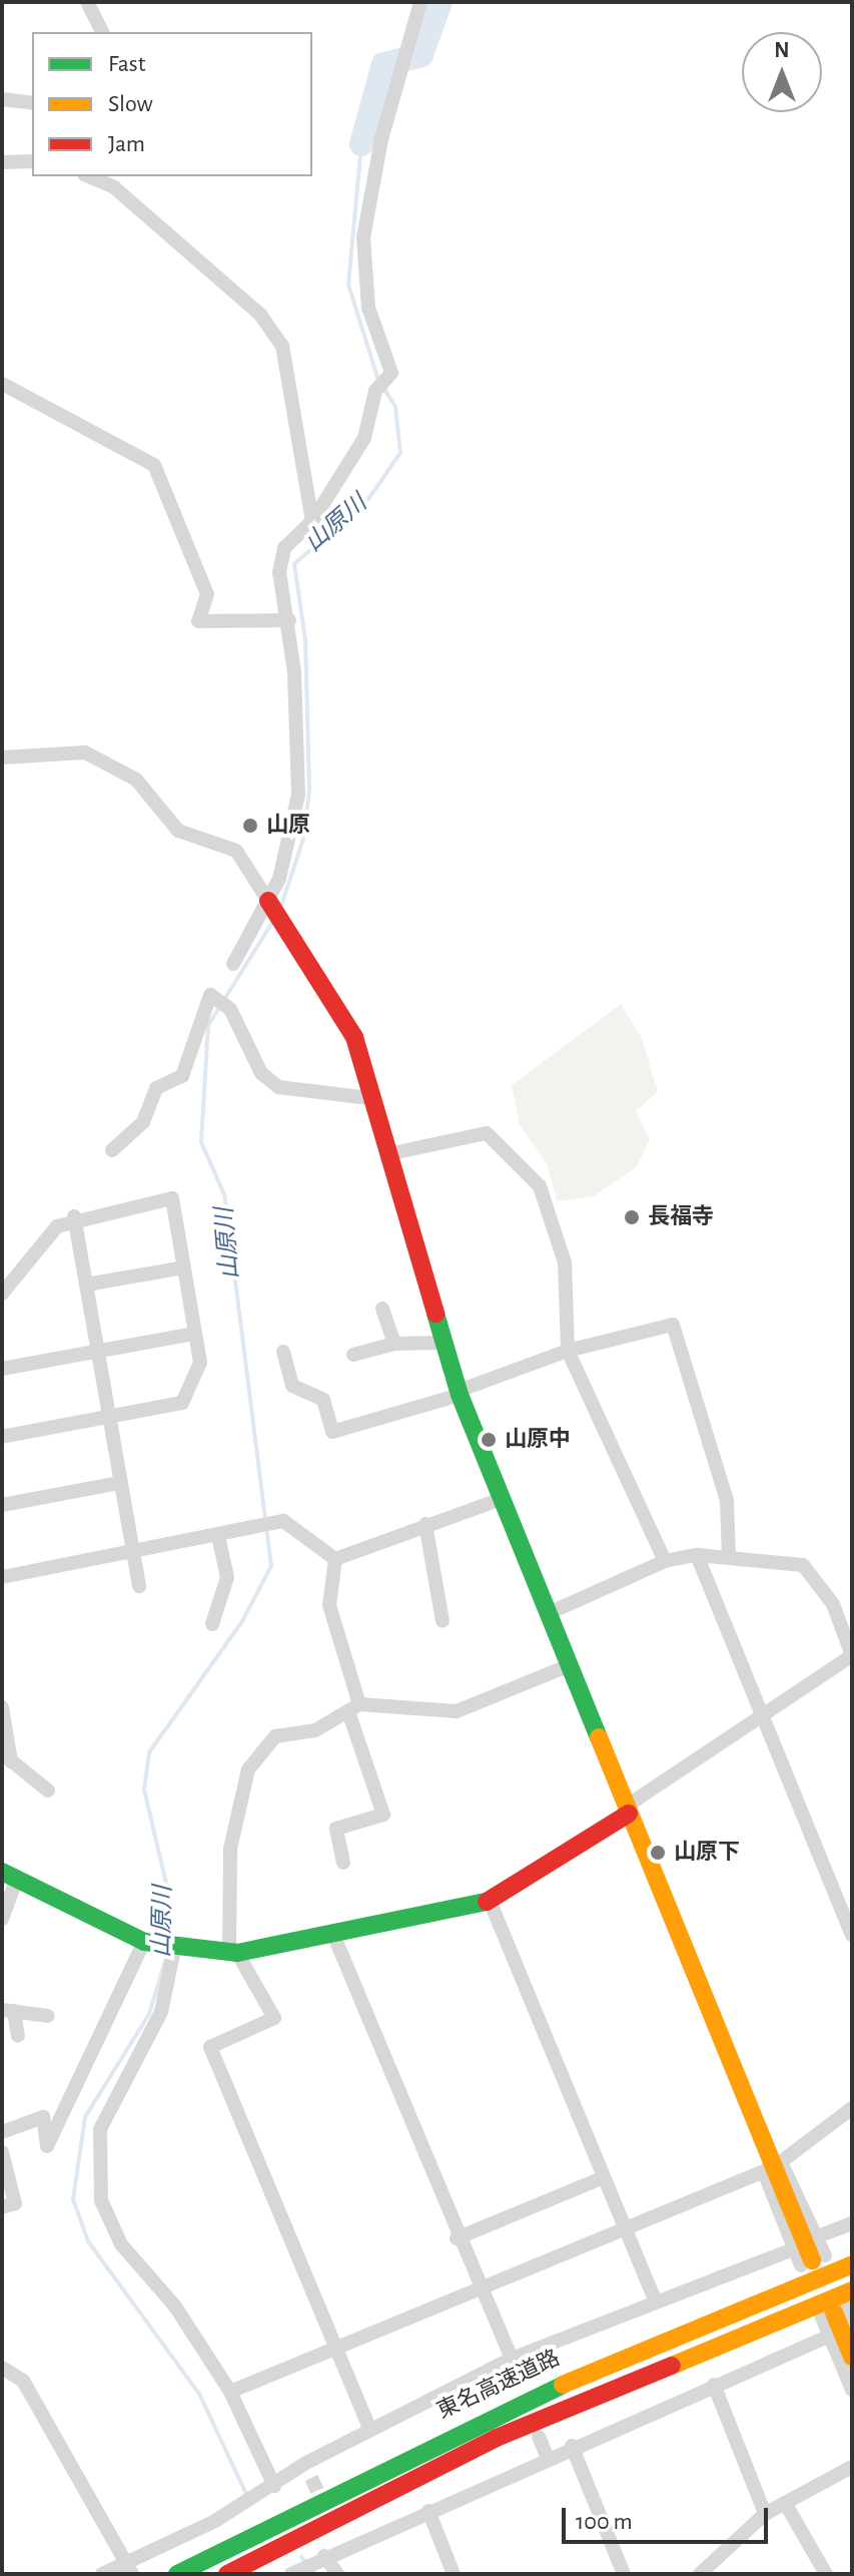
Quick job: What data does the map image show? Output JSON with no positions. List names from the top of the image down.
{
  "streets": {
    "main road": ["東名高速道路"]
  },
  "water": ["山原川"],
  "places": [
    "山原",
    "長福寺",
    "山原中",
    "山原下"
  ],
  "legend": ["Fast", "Slow", "Jam"],
  "scale_bar": "100 m",
  "north": "top"
}
